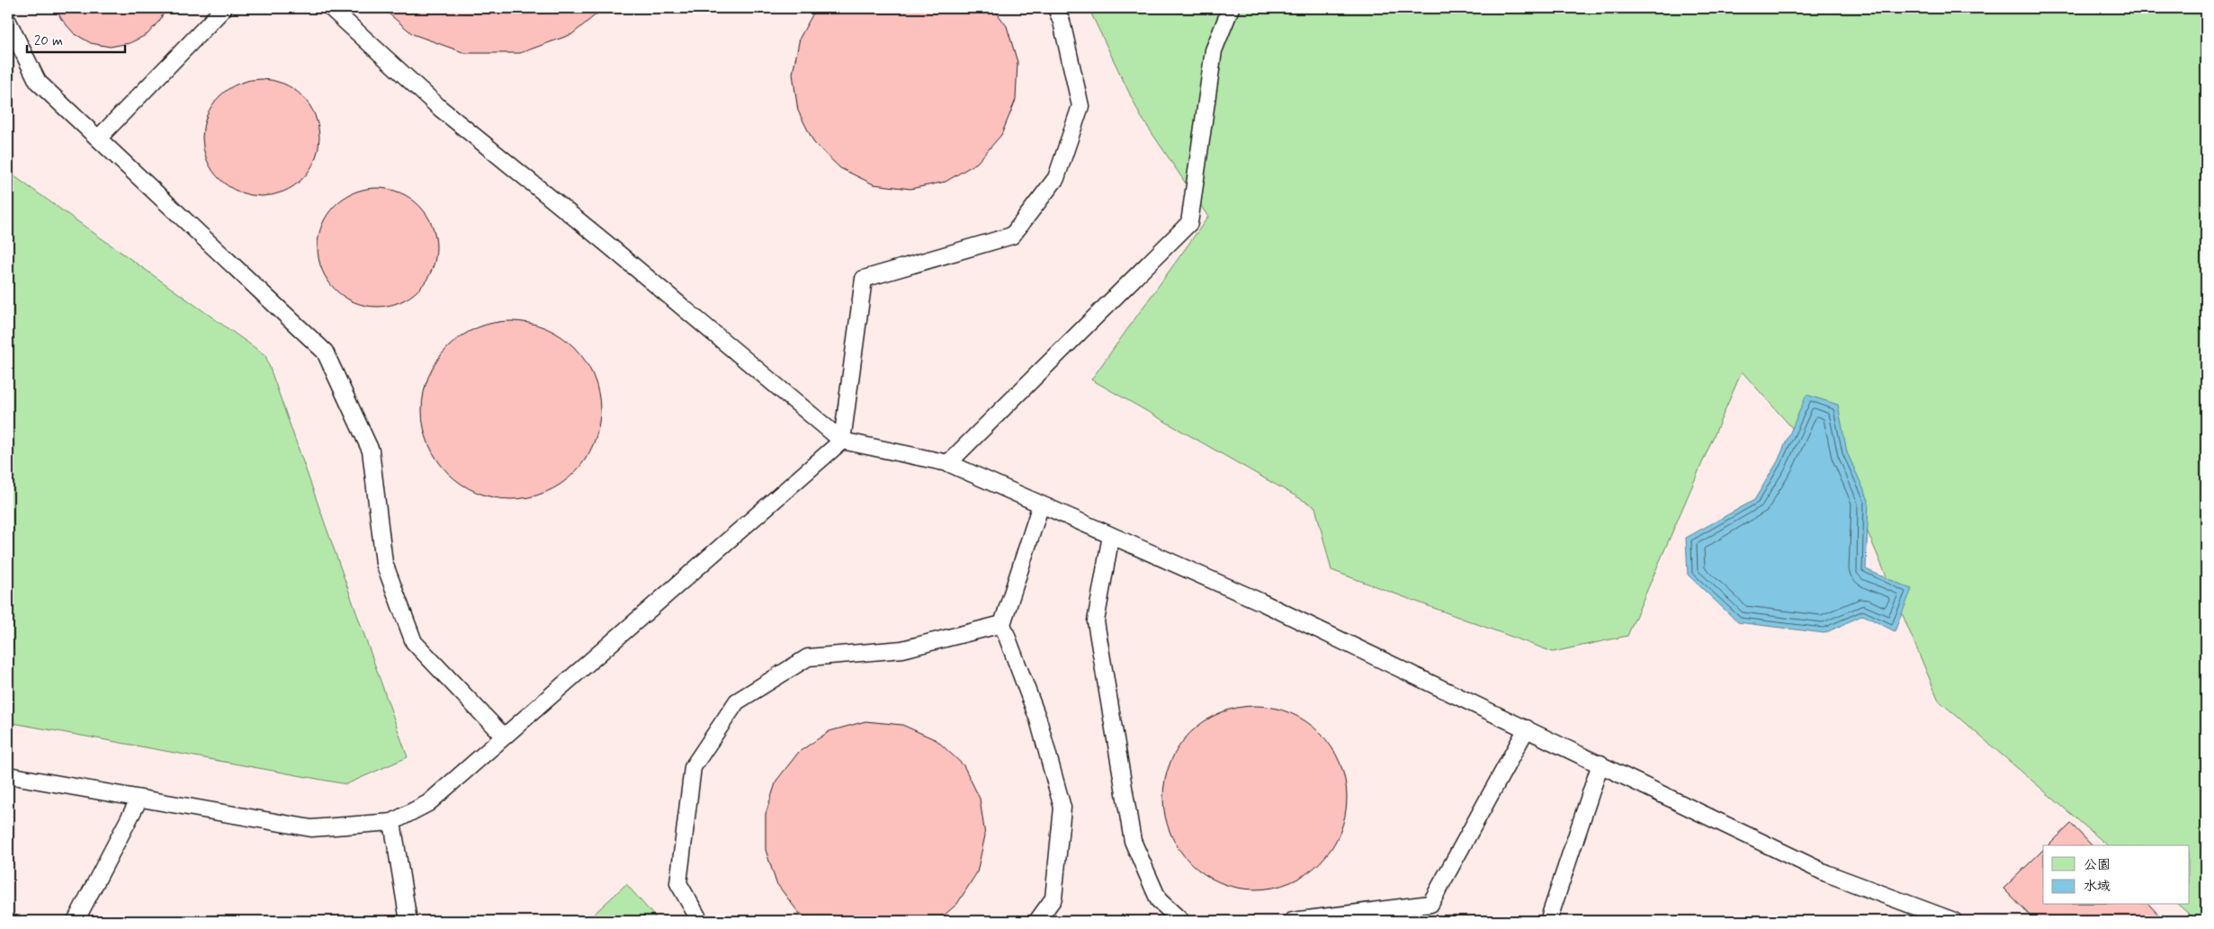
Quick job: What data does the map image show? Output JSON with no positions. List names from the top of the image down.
{
  "legend": ["公園", "水域"],
  "scale_bar": "20 m"
}
